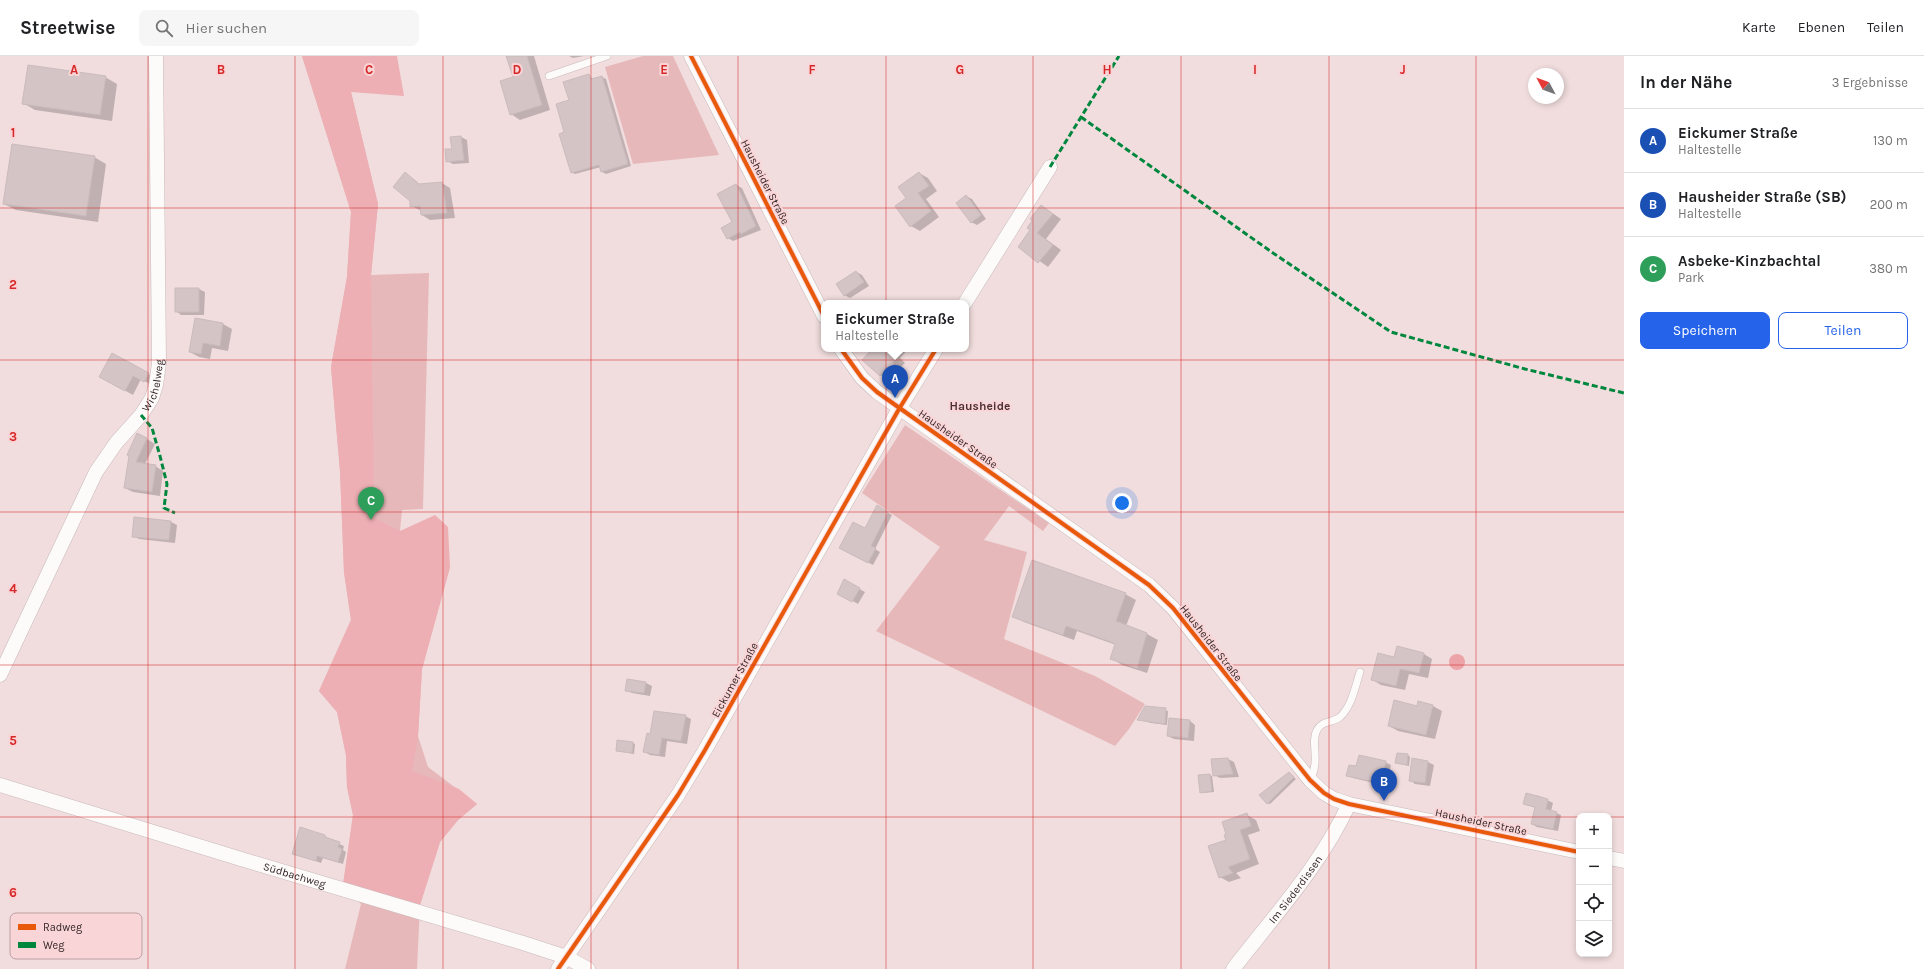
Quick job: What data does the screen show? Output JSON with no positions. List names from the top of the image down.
{
  "streets": {
    "street": [
      "Hausheider Straße",
      "Wichelweg",
      "Eickumer Straße",
      "Südbachweg",
      "Im Siederdissen"
    ]
  },
  "crossings": [
    ["Hausheider Straße", "Eickumer Straße"],
    ["Hausheider Straße", "Im Siederdissen"],
    ["Eickumer Straße", "Südbachweg"]
  ],
  "districts": ["Hausheide"],
  "legend": ["Radweg", "Weg"],
  "north": "top left",
  "page": {
    "header": "Streetwise",
    "search": "Hier suchen",
    "nav": ["Karte", "Ebenen", "Teilen"],
    "heading": ["In der Nähe", "3 Ergebnisse"],
    "list": [
      {
        "mark": "A",
        "name": "Eickumer Straße",
        "note": "Haltestelle",
        "value": "130 m"
      },
      {
        "mark": "B",
        "name": "Hausheider Straße (SB)",
        "note": "Haltestelle",
        "value": "200 m"
      },
      {
        "mark": "C",
        "name": "Asbeke-Kinzbachtal",
        "note": "Park",
        "value": "380 m"
      }
    ],
    "popup": ["Eickumer Straße", "Haltestelle"],
    "buttons": ["Speichern", "Teilen"],
    "pins": ["A", "C", "B"],
    "map_buttons": ["+", "−"]
  },
  "grid": {
    "columns": [
      "A",
      "B",
      "C",
      "D",
      "E",
      "F",
      "G",
      "H",
      "I",
      "J"
    ],
    "rows": [
      "1",
      "2",
      "3",
      "4",
      "5",
      "6"
    ]
  }
}
